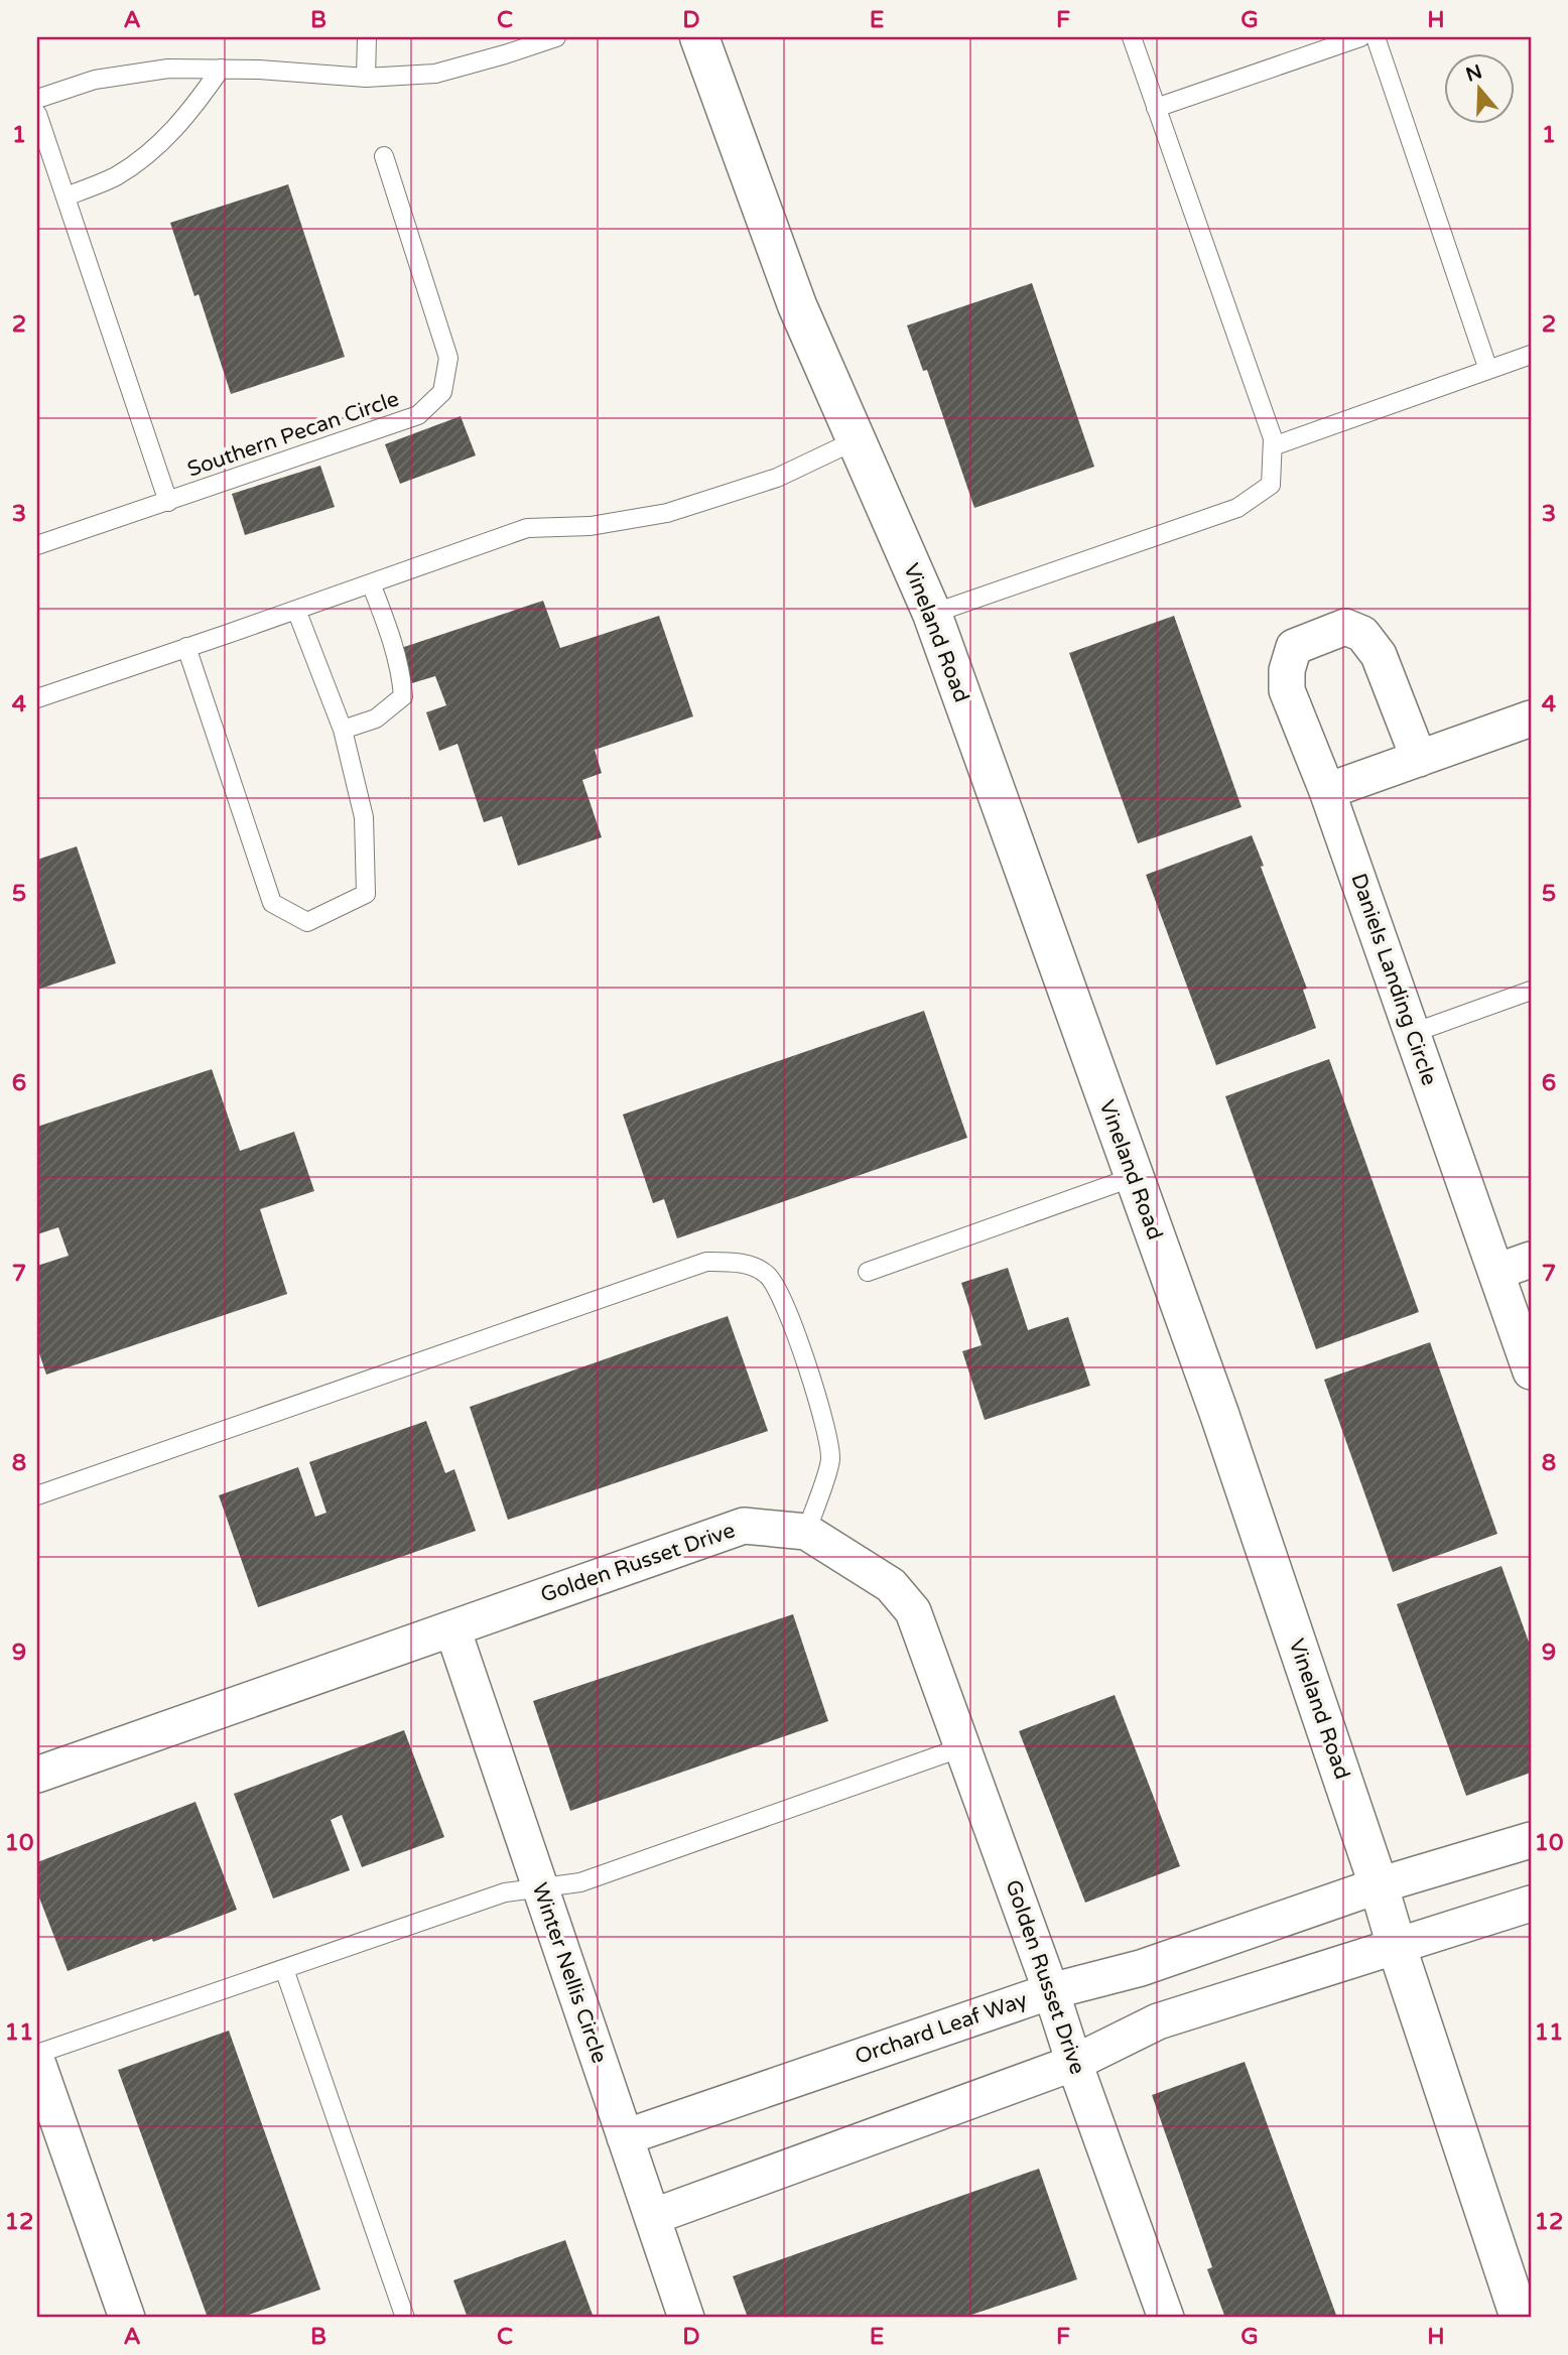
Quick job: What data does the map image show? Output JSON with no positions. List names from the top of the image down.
{
  "streets": {
    "main road": ["Vineland Road"],
    "street": [
      "Daniels Landing Circle",
      "Golden Russet Drive",
      "Winter Nellis Circle",
      "Orchard Leaf Way"
    ],
    "lane": ["Southern Pecan Circle"]
  },
  "crossings": [
    ["Vineland Road", "Orchard Leaf Way"],
    ["Golden Russet Drive", "Winter Nellis Circle"],
    ["Golden Russet Drive", "Orchard Leaf Way"],
    ["Winter Nellis Circle", "Orchard Leaf Way"]
  ],
  "north": "top",
  "grid": {
    "columns": [
      "A",
      "B",
      "C",
      "D",
      "E",
      "F",
      "G",
      "H"
    ],
    "rows": [
      "1",
      "2",
      "3",
      "4",
      "5",
      "6",
      "7",
      "8",
      "9",
      "10",
      "11",
      "12"
    ]
  }
}
